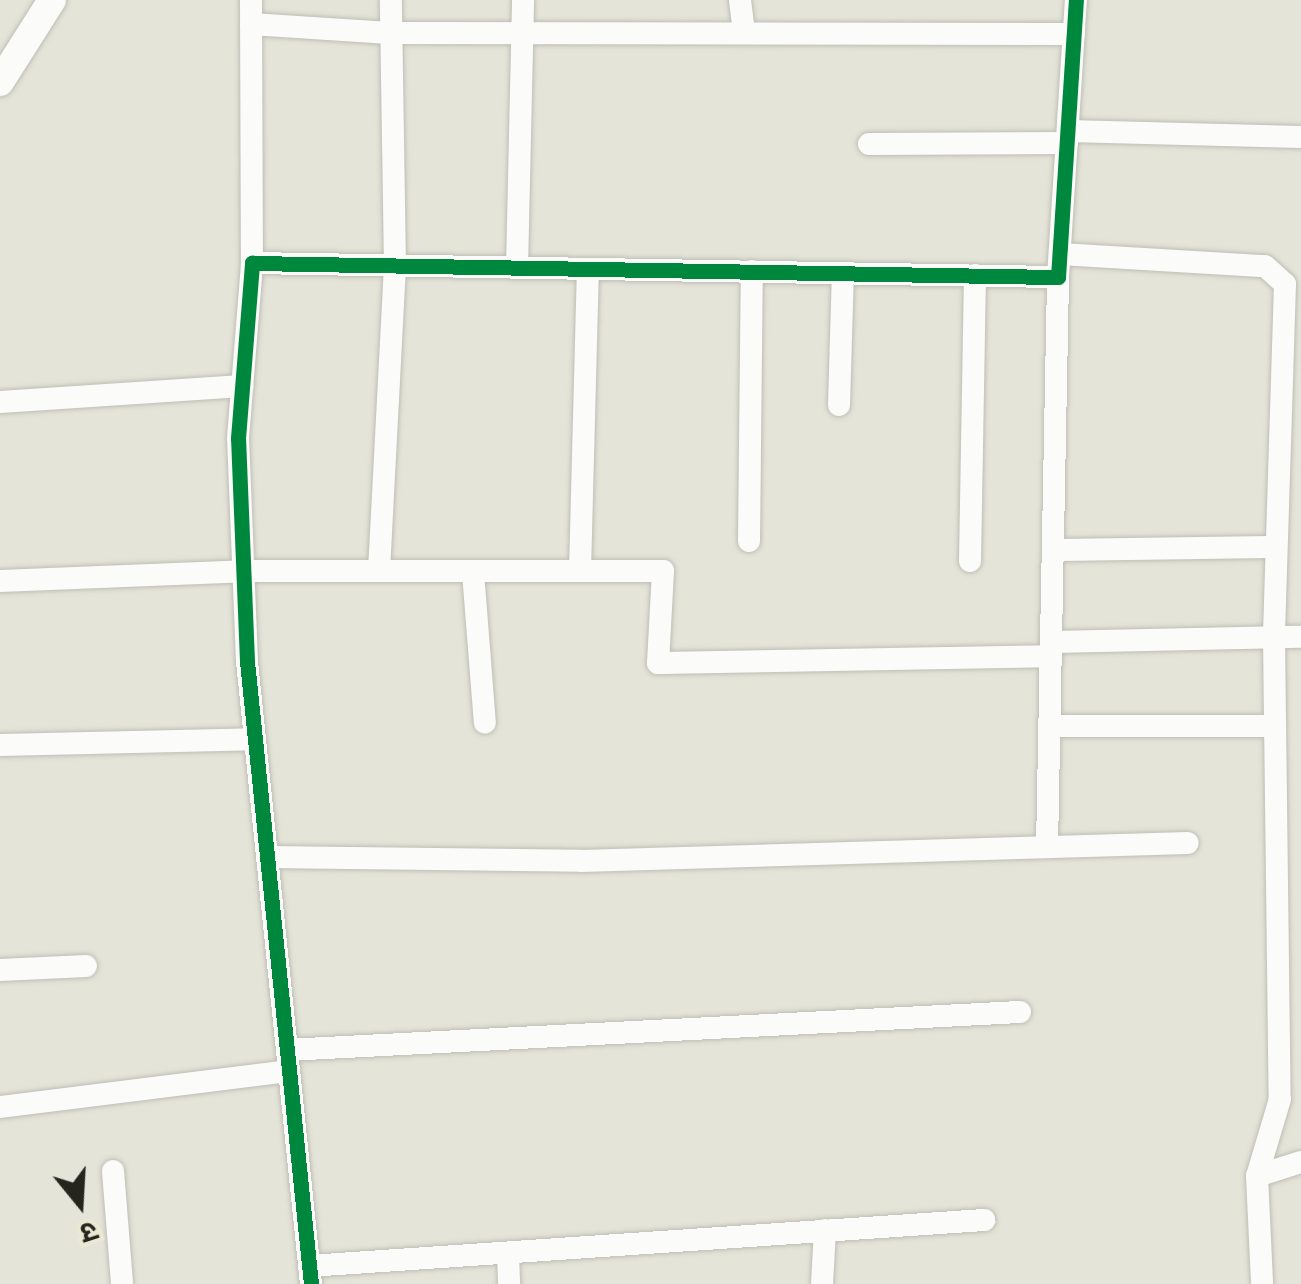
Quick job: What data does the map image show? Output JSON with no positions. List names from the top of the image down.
{
  "north": "bottom"
}
